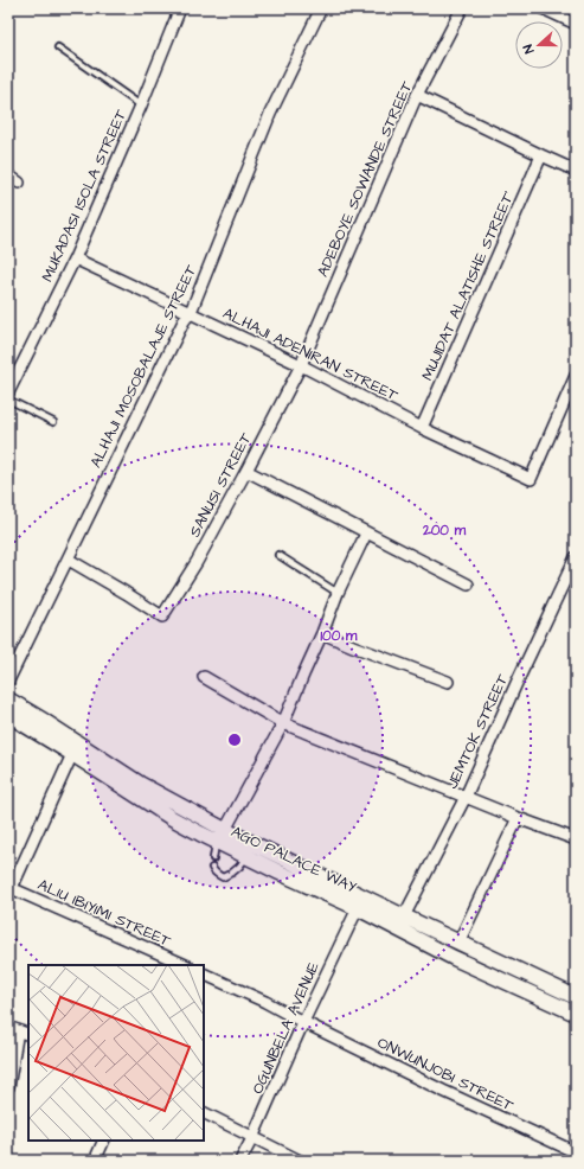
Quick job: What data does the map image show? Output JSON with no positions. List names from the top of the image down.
{
  "streets": {
    "main road": ["AGO PALACE WAY"],
    "street": [
      "ADEBOYE SOWANDE STREET",
      "MUKADASI ISOLA STREET",
      "MUJIDAT ALATISHE STREET'",
      "ALHAJI ADENIRAN STREET",
      "ALHAJI MOSOBALAJE STREET",
      "SANUSI STREET",
      "JEMTOK STREET",
      "ALIU IBIYIMI STREET",
      "OGUNBELA AVENUE",
      "ONWUNJOBI STREET"
    ]
  },
  "crossings": [
    ["ADEBOYE SOWANDE STREET", "ALHAJI ADENIRAN STREET"],
    ["ADEBOYE SOWANDE STREET", "SANUSI STREET"],
    ["MUKADASI ISOLA STREET", "ALHAJI ADENIRAN STREET"],
    ["MUJIDAT ALATISHE STREET'", "ALHAJI ADENIRAN STREET"],
    ["ALHAJI ADENIRAN STREET", "ALHAJI MOSOBALAJE STREET"],
    ["ALHAJI ADENIRAN STREET", "SANUSI STREET"],
    ["ALHAJI MOSOBALAJE STREET", "SANUSI STREET"],
    ["JEMTOK STREET", "AGO PALACE WAY"],
    ["AGO PALACE WAY", "OGUNBELA AVENUE"],
    ["OGUNBELA AVENUE", "ONWUNJOBI STREET"]
  ],
  "north": "left",
  "rings": ["200 m", "100 m"]
}
